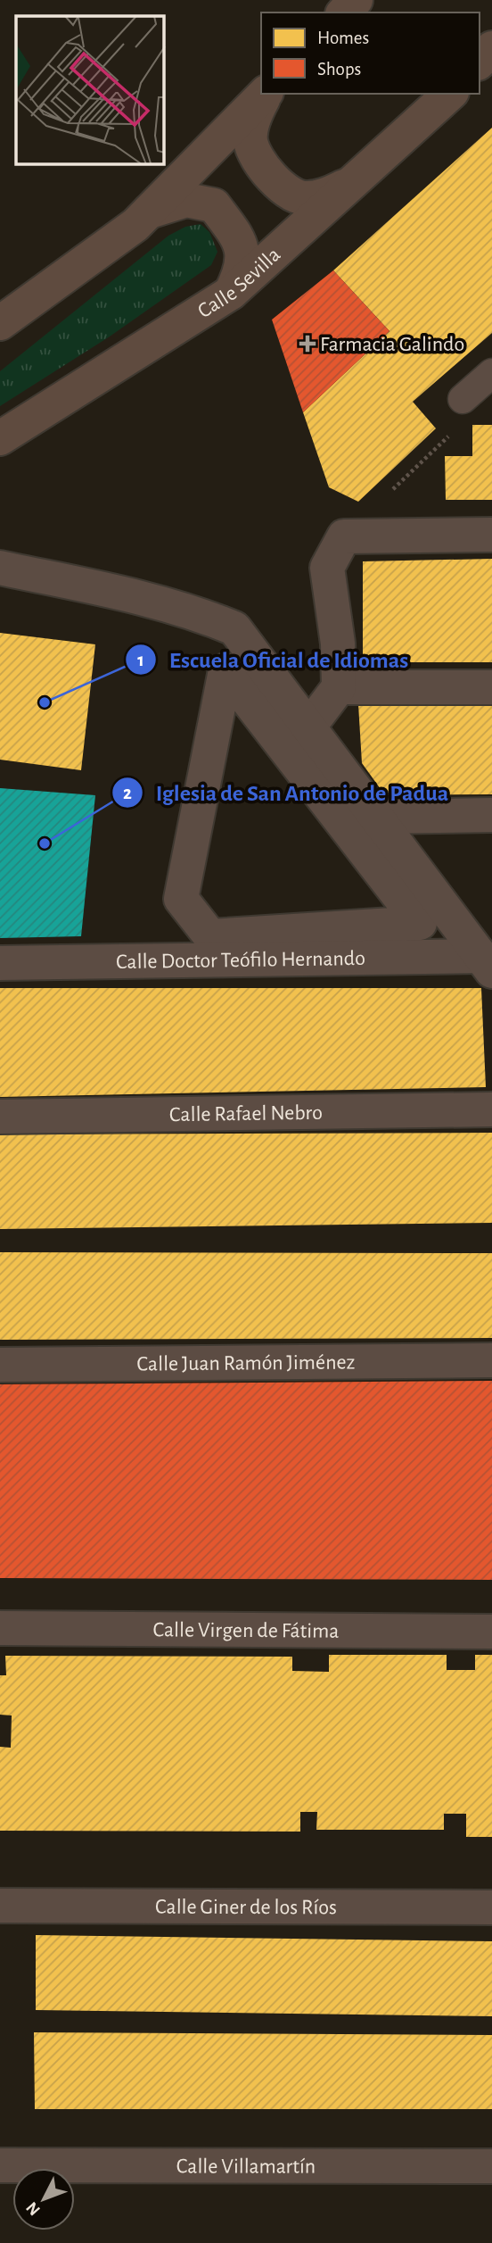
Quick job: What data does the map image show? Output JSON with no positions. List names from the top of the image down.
{
  "streets": {
    "main road": ["Calle Sevilla"],
    "street": [
      "Calle Doctor Teófilo Hernando",
      "Calle Rafael Nebro",
      "Calle Juan Ramón Jiménez",
      "Calle Virgen de Fátima",
      "Calle Giner de los Ríos",
      "Calle Villamartín"
    ]
  },
  "places": {
    "health": ["Farmacia Galindo"],
    "other": ["Escuela Oficial de Idiomas", "Iglesia de San Antonio de Padua"]
  },
  "legend": ["Homes", "Shops"],
  "north": "bottom left"
}
